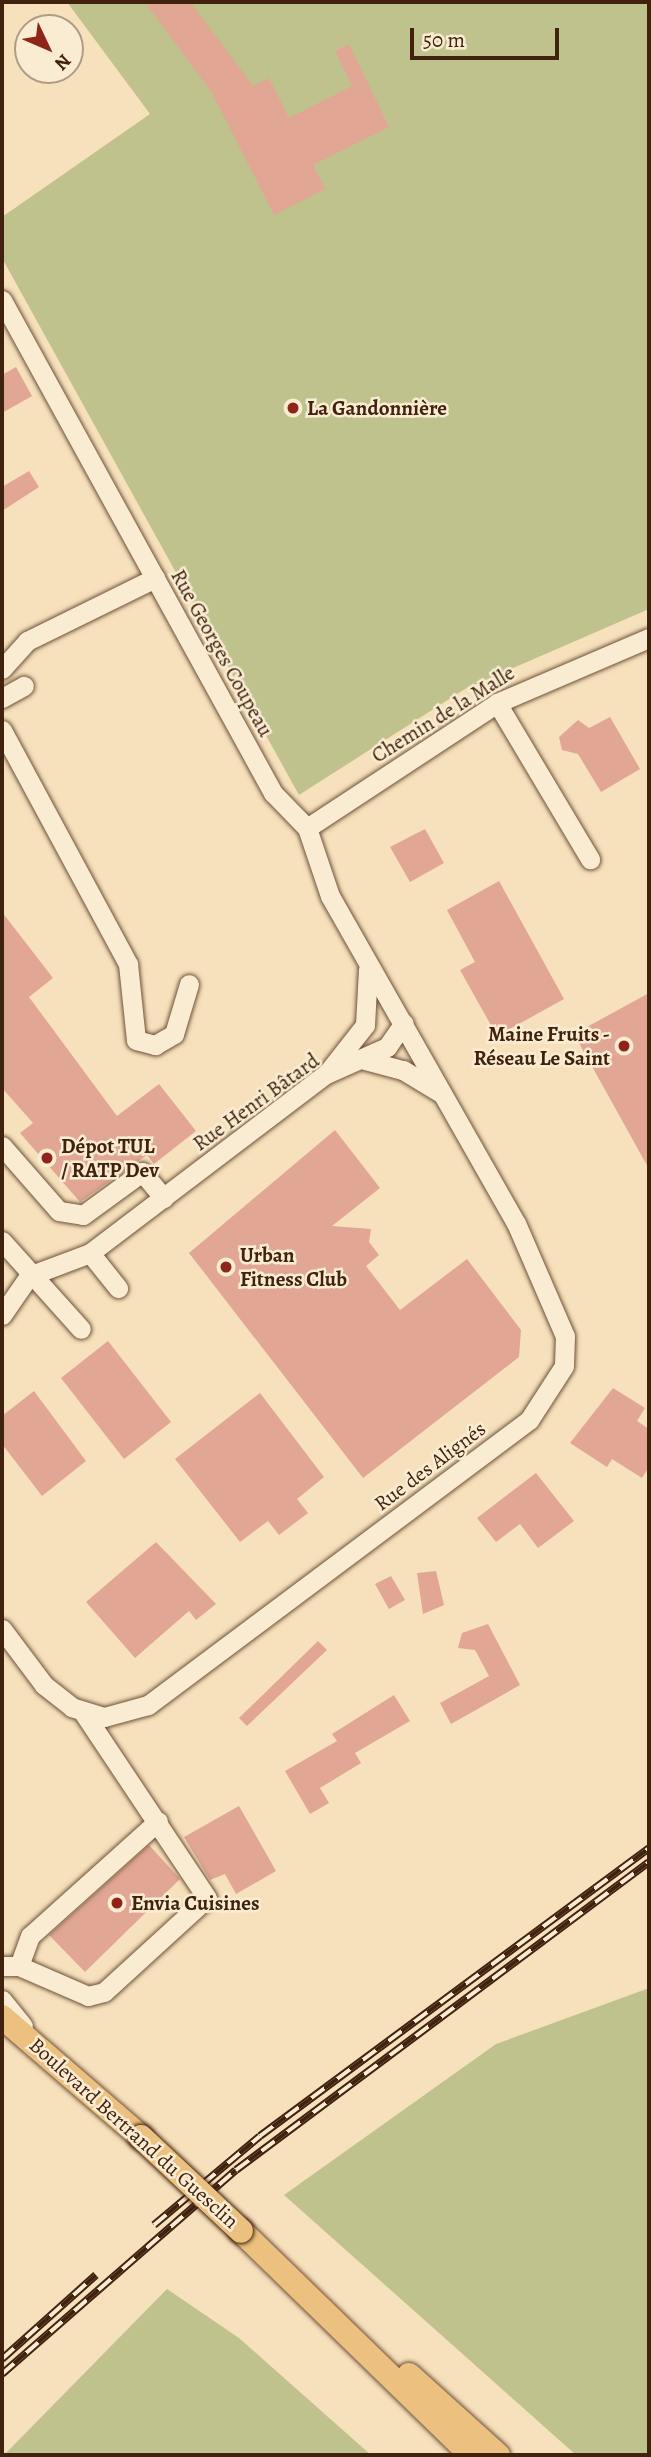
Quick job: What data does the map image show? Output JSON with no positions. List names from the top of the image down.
{
  "streets": {
    "main road": ["Boulevard Bertrand du Guesclin"],
    "street": [
      "Rue Georges Coupeau",
      "Chemin de la Malle",
      "Rue Henri Bâtard",
      "Rue des Alignés"
    ]
  },
  "crossings": [
    ["Rue Georges Coupeau", "Chemin de la Malle"],
    ["Rue Georges Coupeau", "Rue Henri Bâtard"],
    ["Rue Georges Coupeau", "Rue des Alignés"],
    ["Rue Henri Bâtard", "Rue des Alignés"]
  ],
  "places": [
    "La Gandonnière",
    "Maine Fruits - Réseau Le Saint",
    "Dépot TUL / RATP Dev",
    "Urban Fitness Club",
    "Envia Cuisines"
  ],
  "scale_bar": "50 m",
  "north": "bottom right"
}
